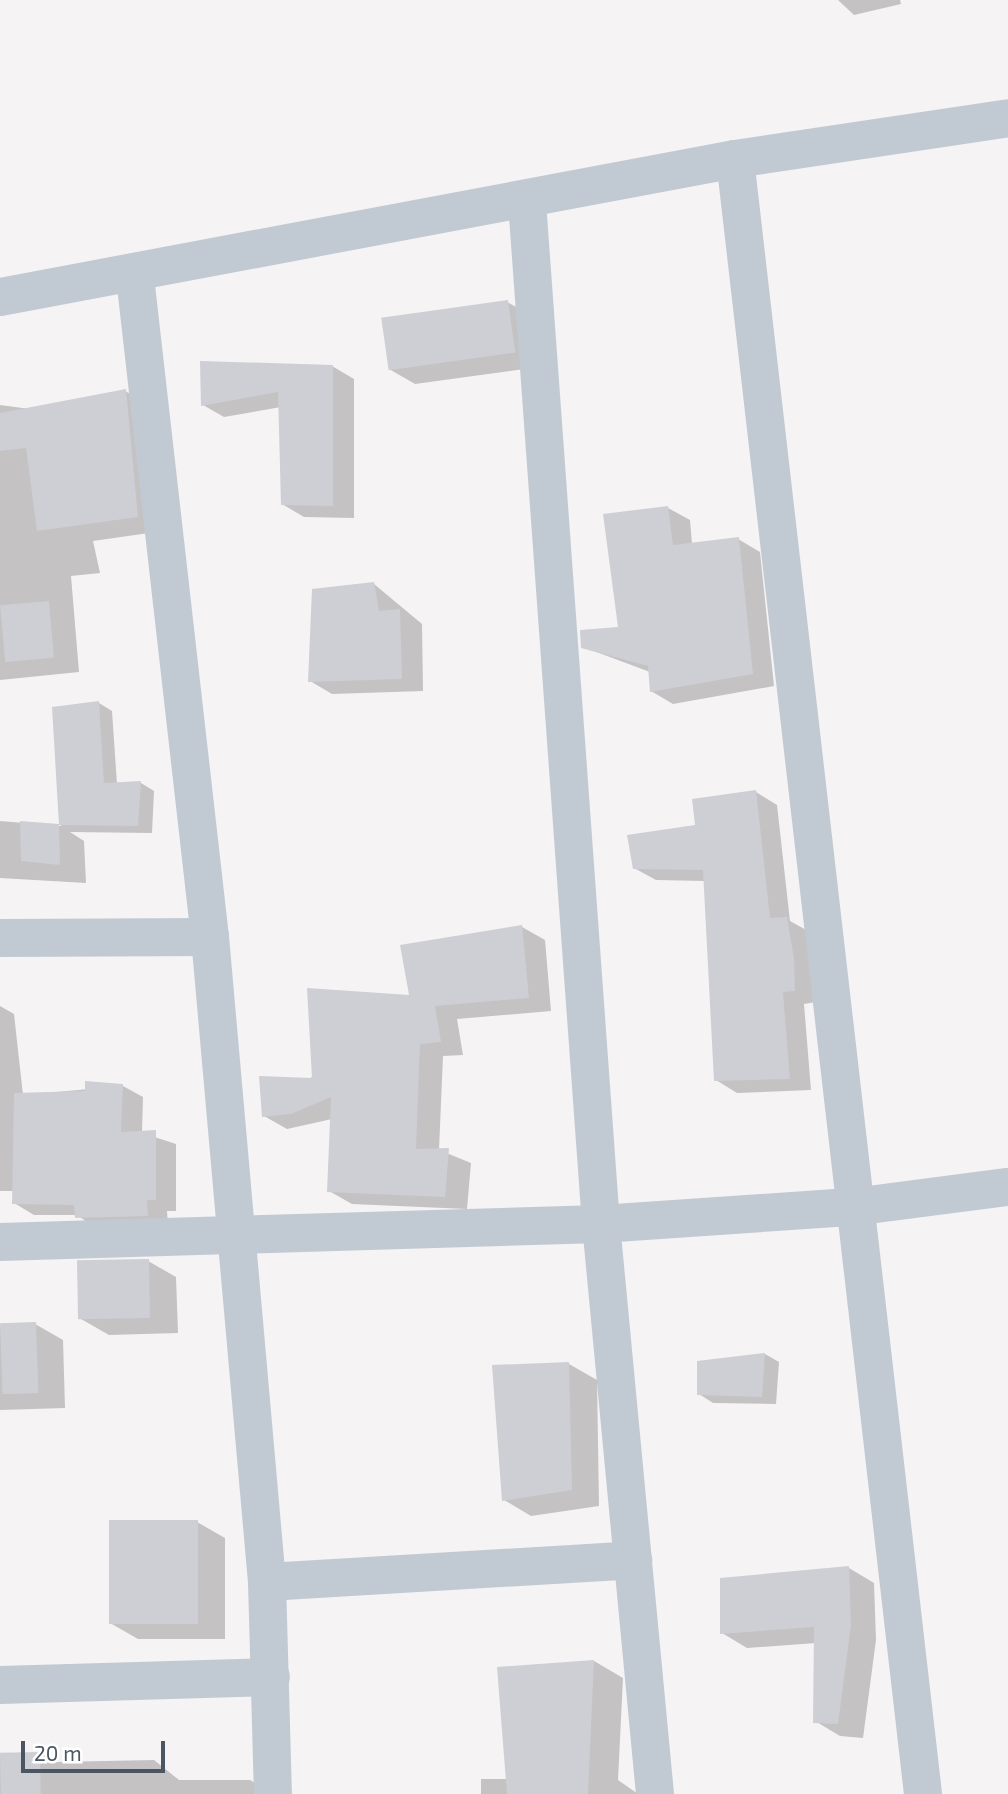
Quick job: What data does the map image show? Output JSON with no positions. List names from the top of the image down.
{
  "scale_bar": "20 m"
}
